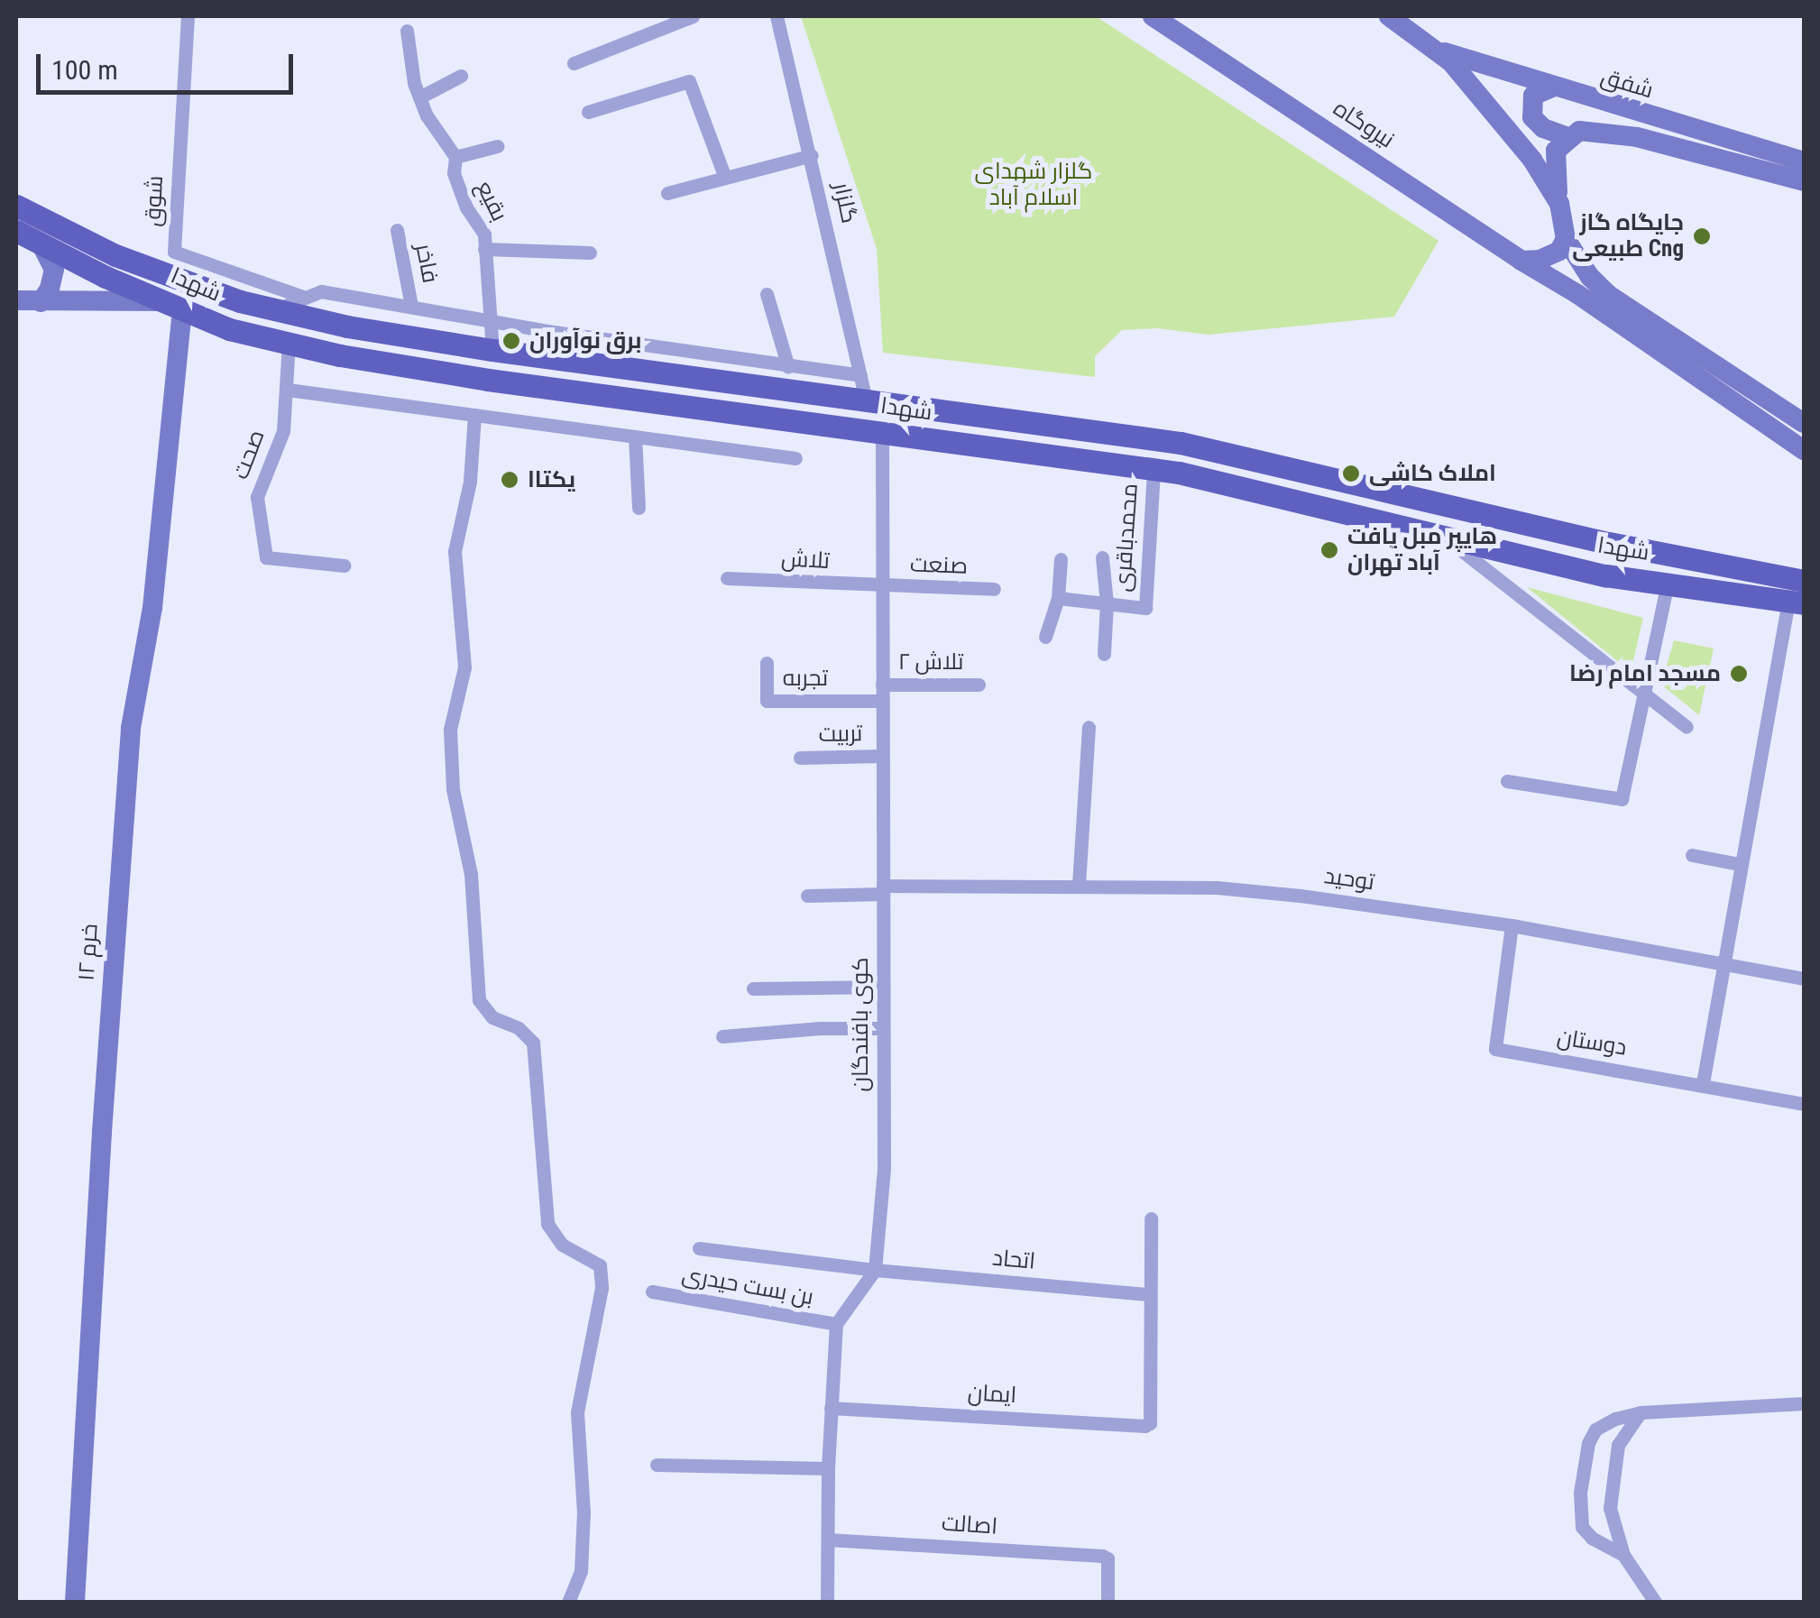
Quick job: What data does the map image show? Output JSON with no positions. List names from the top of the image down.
{
  "streets": {
    "main road": [
      "شفق",
      "نیروگاه",
      "شهدا",
      "خرم ۱۲"
    ],
    "street": [
      "شوق",
      "بقیع",
      "گلزار",
      "فاخر",
      "صحت",
      "محمدباقری",
      "تلاش",
      "صنعت",
      "تلاش ۲",
      "تجربه",
      "تربیت",
      "توحید",
      "کوی بافندگان",
      "دوستان",
      "اتحاد",
      "بن بست حیدری",
      "ایمان",
      "اصالت"
    ]
  },
  "crossings": [
    ["شفق", "نیروگاه"],
    ["بقیع", "شهدا"],
    ["گلزار", "شهدا"],
    ["شهدا", "صحت"],
    ["شهدا", "محمدباقری"],
    ["شهدا", "خرم ۱۲"],
    ["شهدا", "کوی بافندگان"],
    ["تلاش", "صنعت"],
    ["تلاش", "کوی بافندگان"],
    ["صنعت", "کوی بافندگان"],
    ["تلاش ۲", "کوی بافندگان"],
    ["تجربه", "کوی بافندگان"],
    ["تربیت", "کوی بافندگان"],
    ["توحید", "کوی بافندگان"],
    ["توحید", "دوستان"],
    ["کوی بافندگان", "اتحاد"],
    ["اتحاد", "ایمان"]
  ],
  "parks": ["گلزار شهدای اسلام آباد"],
  "places": [
    "جایگاه گاز طبیعی Cng",
    "برق نوآوران",
    "املاک کاشی",
    "یکتاا",
    "هایپر مبل یافت آباد تهران",
    "مسجد امام رضا"
  ],
  "scale_bar": "100 m"
}
